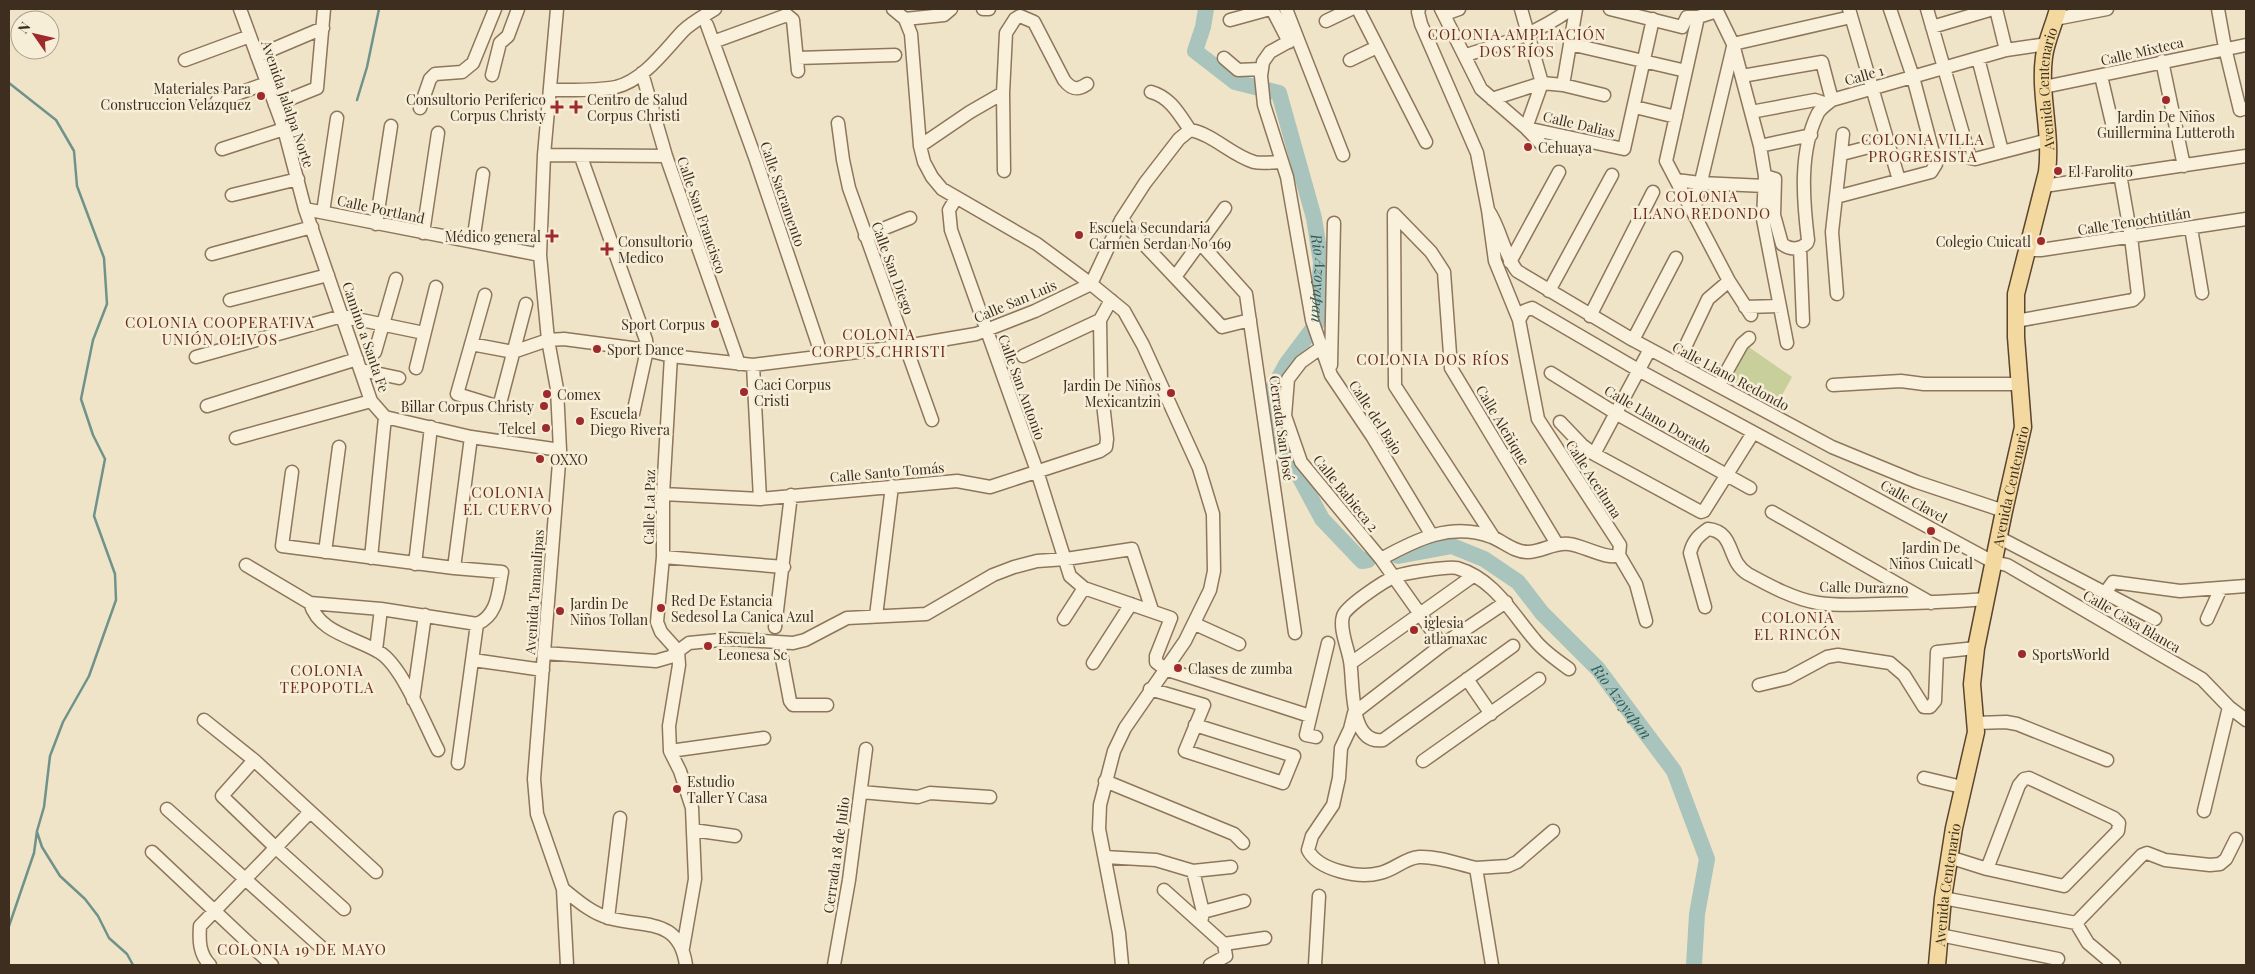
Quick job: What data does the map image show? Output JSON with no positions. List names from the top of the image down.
{
  "streets": {
    "main road": ["Avenida Centenario"],
    "street": [
      "Calle Mixteca",
      "Calle 1",
      "Avenida Jalalpa Norte",
      "Calle Dalias",
      "Calle Sacramento",
      "Calle Portland",
      "Calle San Francisco",
      "Calle Tenochtitlán",
      "Calle San Diego",
      "Calle San Luis",
      "Camino a Santa Fe",
      "Calle Llano Redondo",
      "Calle San Antonio",
      "Calle del Bajo",
      "Calle Llano Dorado",
      "Calle Aleñique",
      "Cerrada San José",
      "Calle Santo Tomás",
      "Calle Aceituna",
      "Calle Babieca 2",
      "Calle Clavel",
      "Calle La Paz",
      "Calle Durazno",
      "Avenida Tamaulipas",
      "Calle Casa Blanca",
      "Cerrada 18 de Julio"
    ]
  },
  "crossings": [
    ["Calle Mixteca", "Avenida Centenario"],
    ["Calle 1", "Avenida Centenario"],
    ["Avenida Centenario", "Calle Tenochtitlán"],
    ["Avenida Centenario", "Calle Llano Redondo"],
    ["Avenida Centenario", "Calle Clavel"],
    ["Avenida Centenario", "Calle Durazno"],
    ["Avenida Centenario", "Calle Casa Blanca"],
    ["Avenida Jalalpa Norte", "Calle Portland"],
    ["Avenida Jalalpa Norte", "Camino a Santa Fe"],
    ["Calle Sacramento", "Calle San Luis"],
    ["Calle Portland", "Camino a Santa Fe"],
    ["Calle Portland", "Avenida Tamaulipas"],
    ["Calle San Francisco", "Calle San Luis"],
    ["Calle San Diego", "Calle San Luis"],
    ["Calle San Luis", "Calle San Antonio"],
    ["Calle San Luis", "Calle La Paz"],
    ["Calle San Luis", "Avenida Tamaulipas"],
    ["Calle San Antonio", "Calle Santo Tomás"],
    ["Calle del Bajo", "Calle Babieca 2"],
    ["Calle Santo Tomás", "Calle La Paz"],
    ["Calle Clavel", "Calle Casa Blanca"]
  ],
  "districts": [
    "COLONIA AMPLIACIÓN DOS RÍOS",
    "COLONIA VILLA PROGRESISTA",
    "COLONIA LLANO REDONDO",
    "COLONIA COOPERATIVA UNIÓN OLIVOS",
    "COLONIA CORPUS CHRISTI",
    "COLONIA DOS RÍOS",
    "COLONIA EL CUERVO",
    "COLONIA EL RINCÓN",
    "COLONIA TEPOPOTLA",
    "COLONIA 19 DE MAYO"
  ],
  "water": ["Rio Azoyapan"],
  "places": {
    "other": [
      "Materiales Para Construccion Velazquez",
      "Jardin De Niños Guillermina Lutteroth",
      "Cehuaya",
      "El Farolito",
      "Escuela Secundaria Carmen Serdan No 169",
      "Colegio Cuicatl",
      "Sport Corpus",
      "Sport Dance",
      "Caci Corpus Cristi",
      "Jardin De Niños Mexicantzin",
      "Comex",
      "Billar Corpus Christy",
      "Escuela Diego Rivera",
      "Telcel",
      "OXXO",
      "Jardin De Niños Cuicatl",
      "Red De Estancia Sedesol La Canica Azul",
      "Jardin De Niños Tollan",
      "iglesia atlamaxac",
      "Escuela Leonesa Sc",
      "SportsWorld",
      "Clases de zumba",
      "Estudio Taller Y Casa"
    ],
    "health": [
      "Consultorio Periferico Corpus Christy",
      "Centro de Salud Corpus Christi",
      "Médico general",
      "Consultorio Medico"
    ]
  },
  "north": "top left"
}
